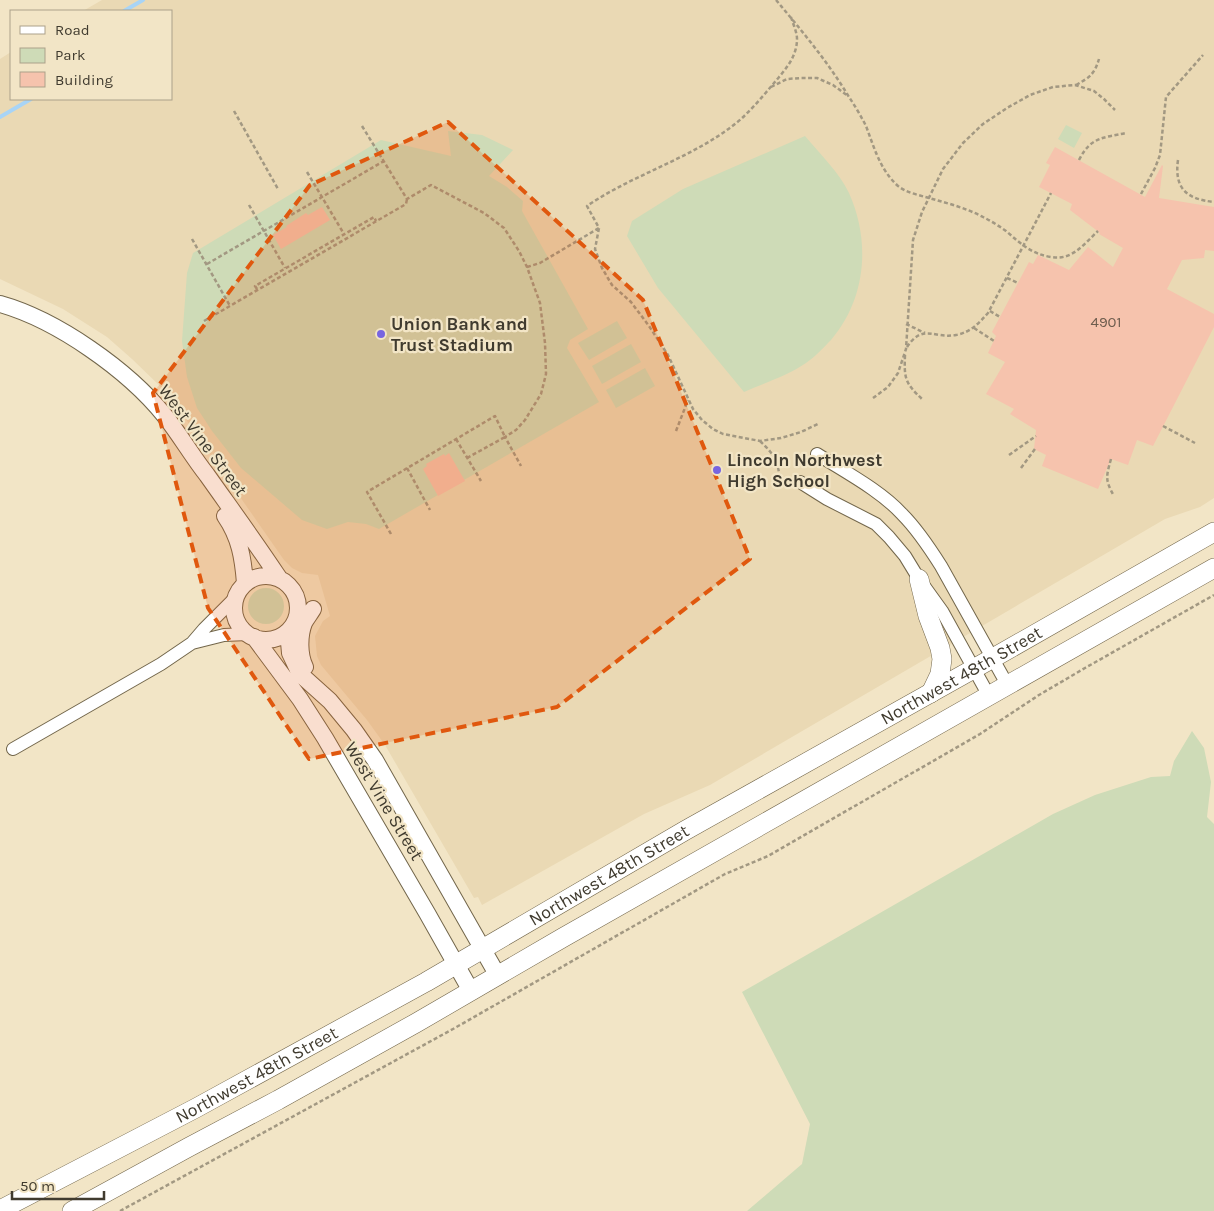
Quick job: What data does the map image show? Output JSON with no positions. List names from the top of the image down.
{
  "streets": {
    "main road": ["Northwest 48th Street"],
    "street": ["West Vine Street"]
  },
  "crossings": [
    ["West Vine Street", "Northwest 48th Street"]
  ],
  "places": ["Union Bank and Trust Stadium", "Lincoln Northwest High School"],
  "house_numbers": ["4901"],
  "legend": ["Road", "Park", "Building"],
  "scale_bar": "50 m"
}
